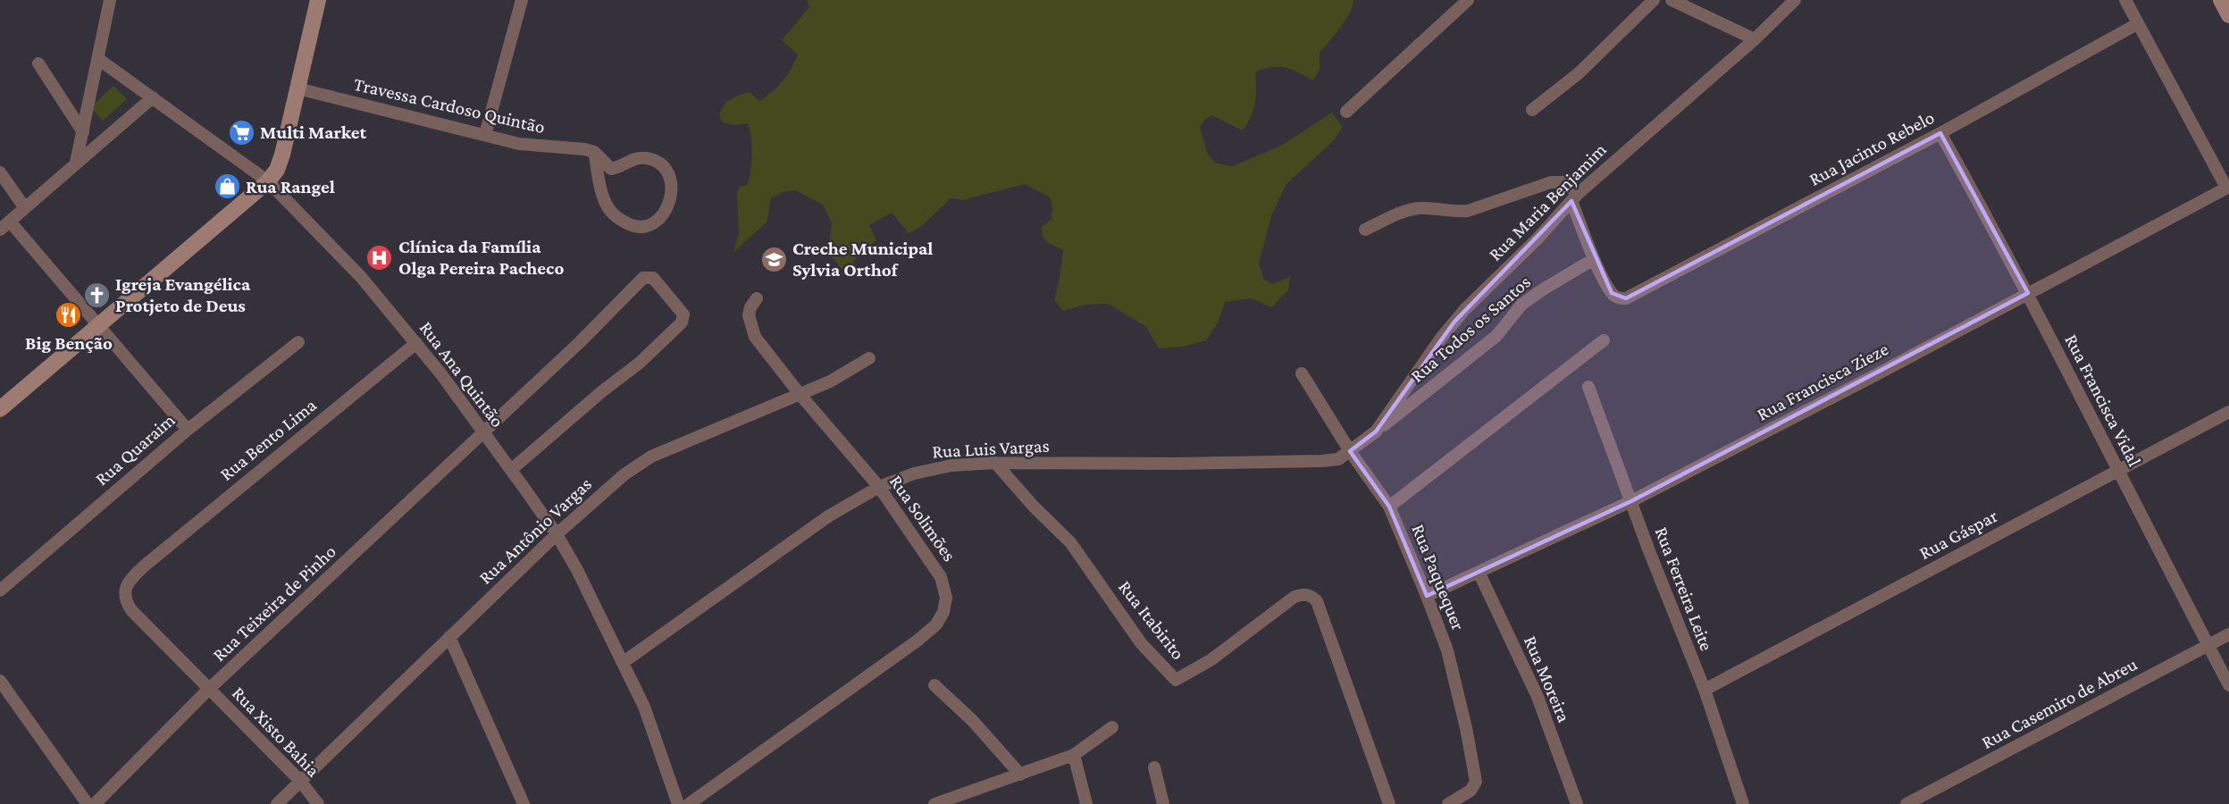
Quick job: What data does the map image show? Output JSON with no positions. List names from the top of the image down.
{
  "streets": {
    "street": [
      "Travessa Cardoso Quintão",
      "Rua Jacinto Rebelo",
      "Rua Maria Benjamim",
      "Rua Todos os Santos",
      "Rua Ana Quintão",
      "Rua Francisca Zieze",
      "Rua Francisca Vidal",
      "Rua Bento Lima",
      "Rua Luis Vargas",
      "Rua Quaraim",
      "Rua Solimões",
      "Rua Antônio Vargas",
      "Rua Gáspar",
      "Rua Paquequer",
      "Rua Ferreira Leite",
      "Rua Teixeira de Pinho",
      "Rua Itabirito",
      "Rua Moreira",
      "Rua Casemiro de Abreu",
      "Rua Xisto Bahia"
    ]
  },
  "crossings": [
    ["Rua Jacinto Rebelo", "Rua Todos os Santos"],
    ["Rua Jacinto Rebelo", "Rua Francisca Vidal"],
    ["Rua Maria Benjamim", "Rua Todos os Santos"],
    ["Rua Maria Benjamim", "Rua Luis Vargas"],
    ["Rua Maria Benjamim", "Rua Paquequer"],
    ["Rua Ana Quintão", "Rua Bento Lima"],
    ["Rua Ana Quintão", "Rua Luis Vargas"],
    ["Rua Ana Quintão", "Rua Antônio Vargas"],
    ["Rua Ana Quintão", "Rua Teixeira de Pinho"],
    ["Rua Francisca Zieze", "Rua Francisca Vidal"],
    ["Rua Francisca Zieze", "Rua Paquequer"],
    ["Rua Francisca Zieze", "Rua Ferreira Leite"],
    ["Rua Francisca Zieze", "Rua Moreira"],
    ["Rua Francisca Vidal", "Rua Gáspar"],
    ["Rua Francisca Vidal", "Rua Casemiro de Abreu"],
    ["Rua Bento Lima", "Rua Xisto Bahia"],
    ["Rua Luis Vargas", "Rua Solimões"],
    ["Rua Luis Vargas", "Rua Paquequer"],
    ["Rua Luis Vargas", "Rua Itabirito"],
    ["Rua Solimões", "Rua Antônio Vargas"],
    ["Rua Antônio Vargas", "Rua Xisto Bahia"],
    ["Rua Gáspar", "Rua Ferreira Leite"],
    ["Rua Teixeira de Pinho", "Rua Xisto Bahia"]
  ],
  "places": {
    "supermarket": ["Multi Market"],
    "shop": ["Rua Rangel"],
    "hospital": ["Clínica da Família Olga Pereira Pacheco"],
    "school or university": ["Creche Municipal Sylvia Orthof"],
    "church": ["Igreja Evangélica Protjeto de Deus"],
    "restaurant": ["Big Benção"]
  }
}
